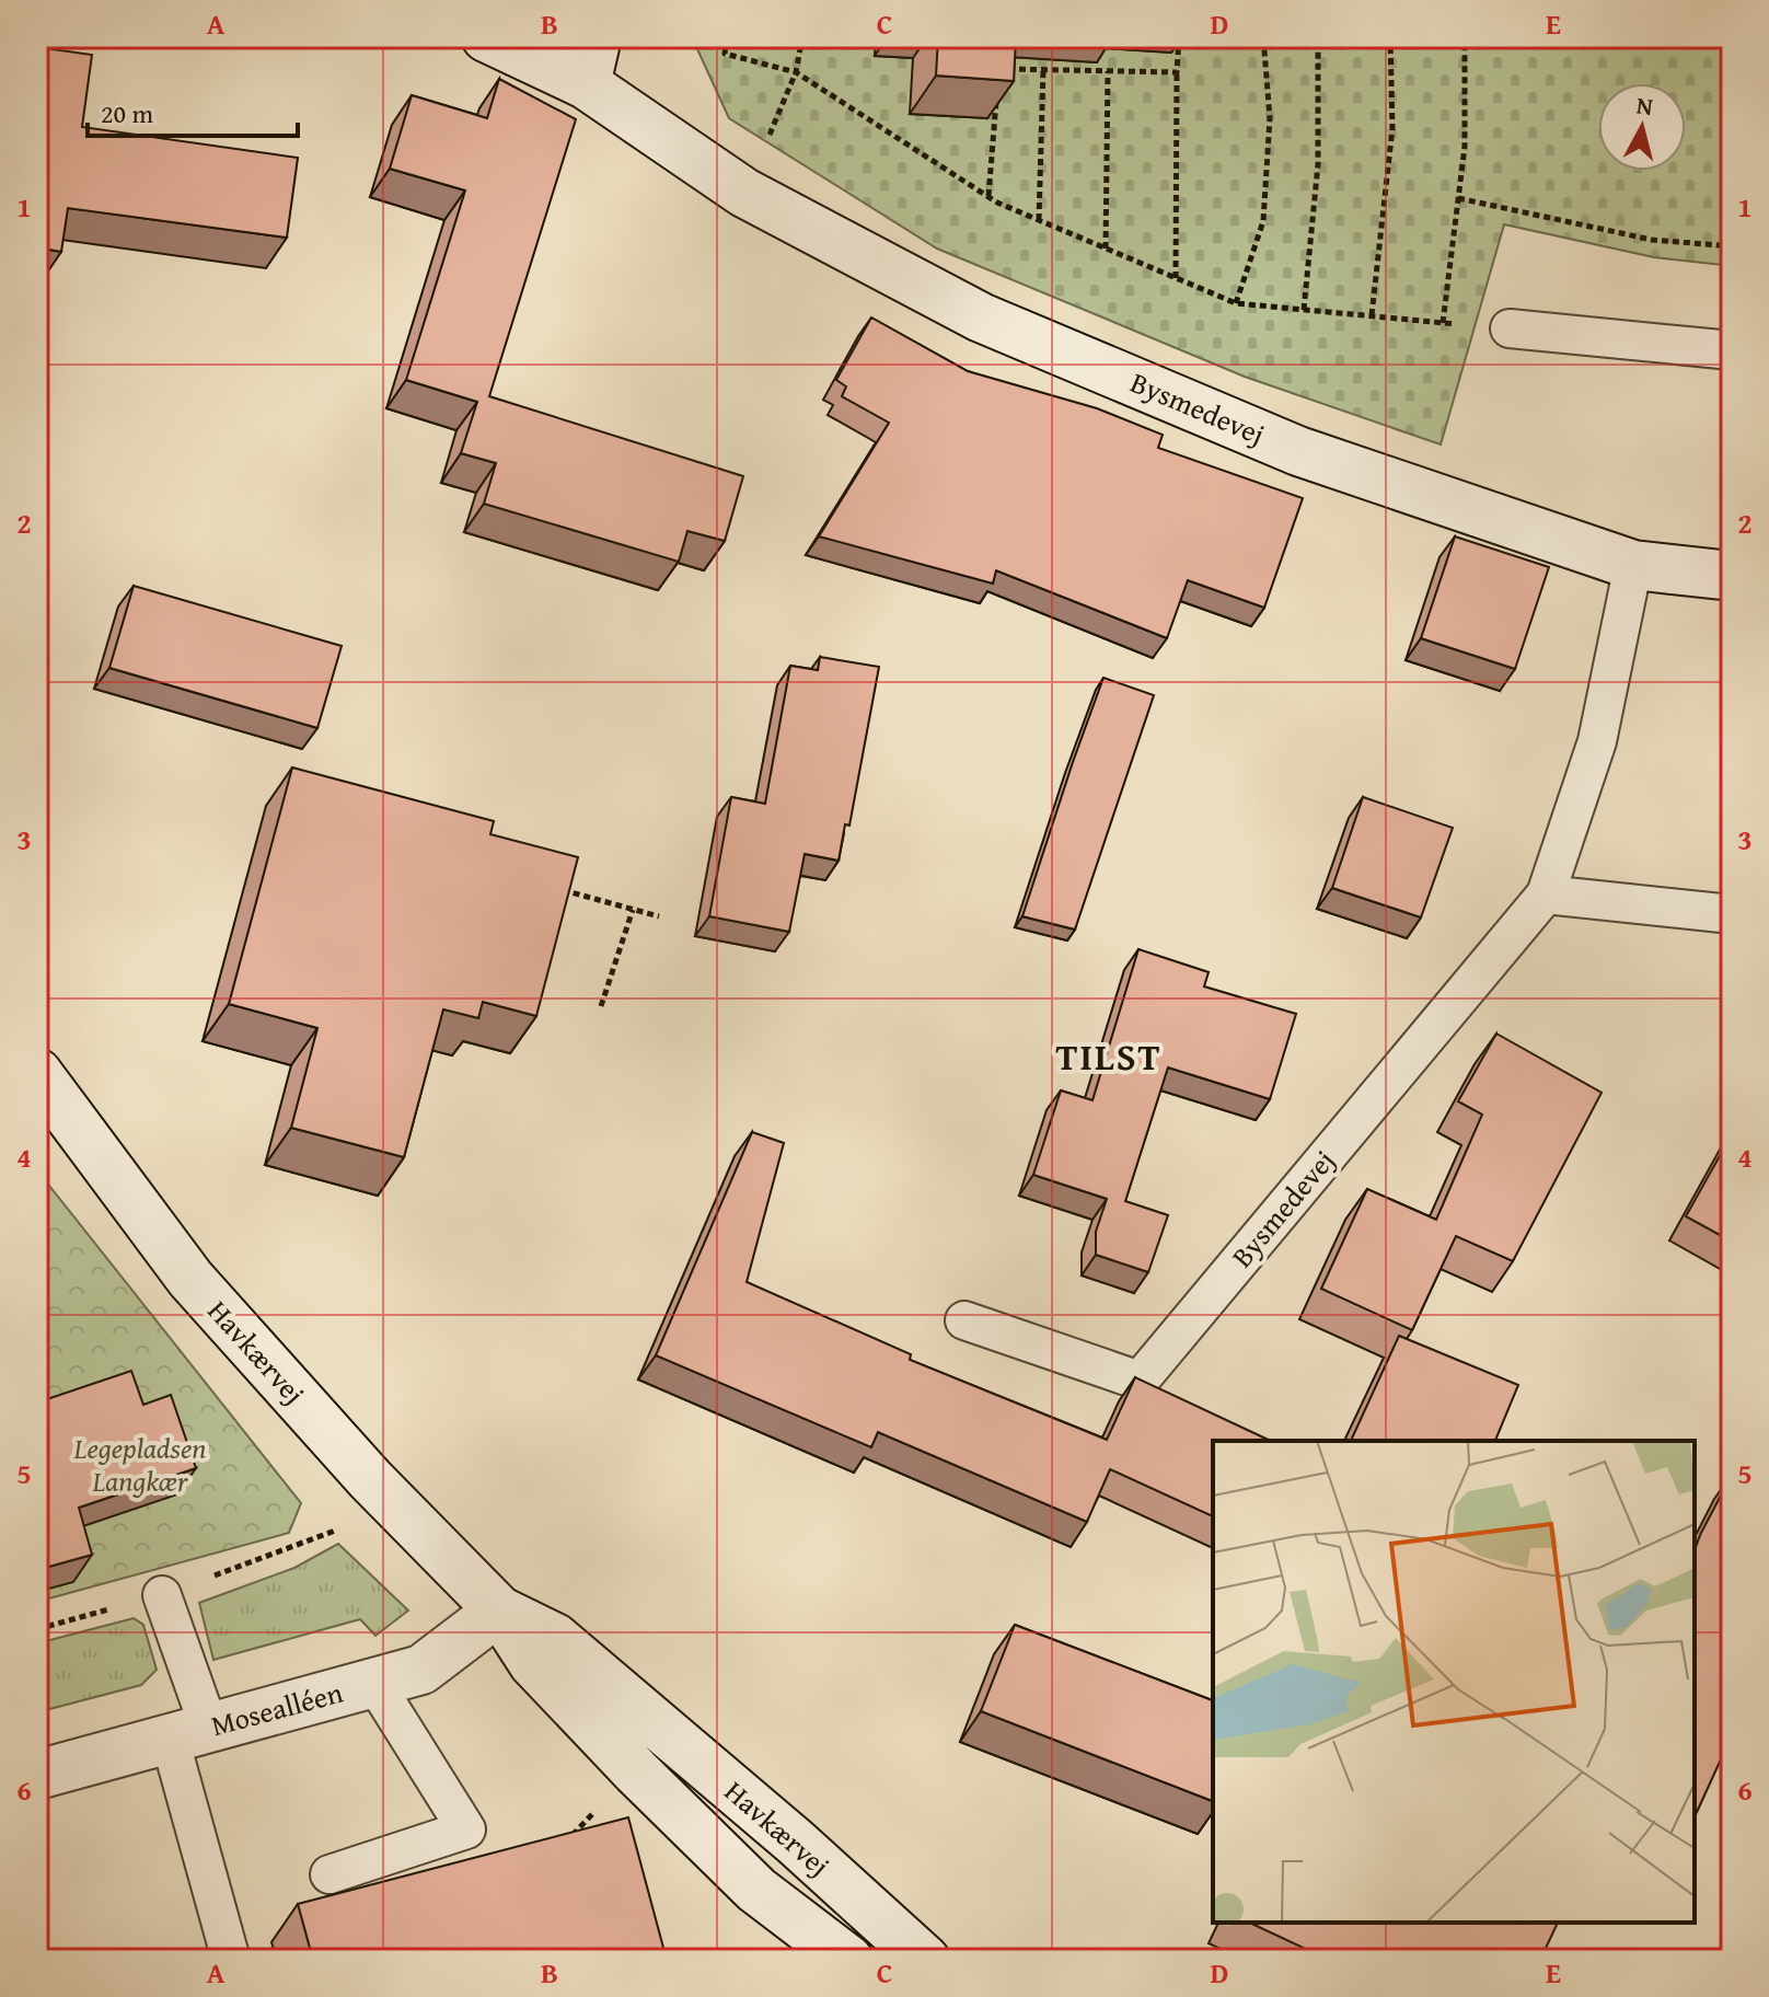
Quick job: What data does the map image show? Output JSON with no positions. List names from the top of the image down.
{
  "streets": {
    "street": ["Bysmedevej", "Havkærvej", "Mosealléen"]
  },
  "crossings": [
    ["Havkærvej", "Mosealléen"]
  ],
  "districts": ["TILST"],
  "parks": ["Legepladsen Langkær"],
  "scale_bar": "20 m",
  "north": "top",
  "grid": {
    "columns": [
      "A",
      "B",
      "C",
      "D",
      "E"
    ],
    "rows": [
      "1",
      "2",
      "3",
      "4",
      "5",
      "6"
    ]
  }
}
